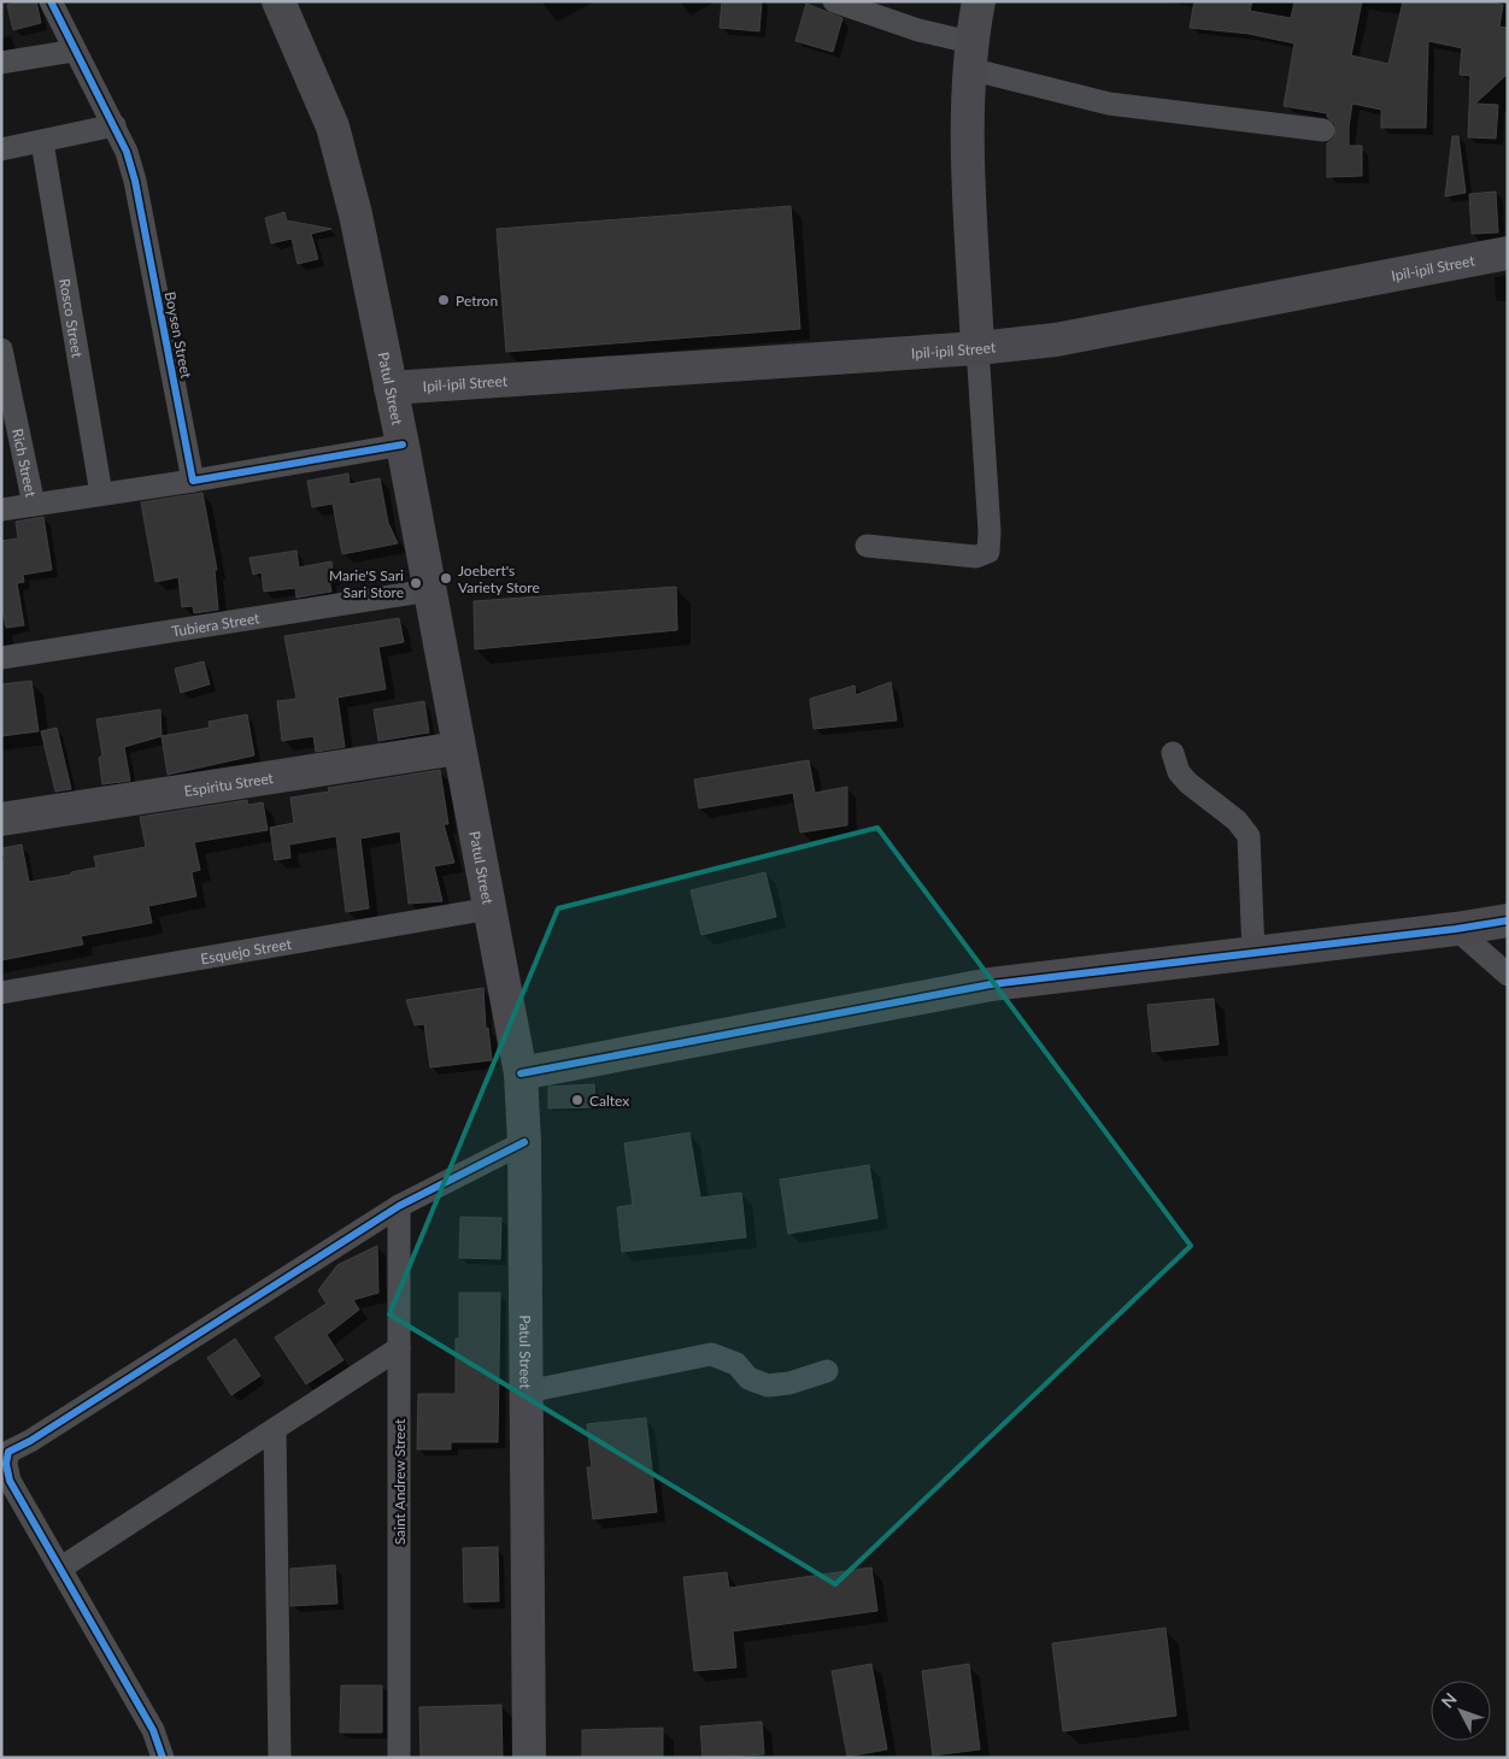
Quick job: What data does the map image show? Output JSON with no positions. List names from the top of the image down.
{
  "streets": {
    "main road": ["Ipil-ipil Street", "Patul Street", "Espiritu Street"],
    "street": [
      "Rosco Street",
      "Boysen Street",
      "Rich Street",
      "Tubiera Street",
      "Esquejo Street",
      "Saint Andrew Street"
    ]
  },
  "crossings": [
    ["Ipil-ipil Street", "Patul Street"],
    ["Patul Street", "Tubiera Street"],
    ["Patul Street", "Espiritu Street"],
    ["Patul Street", "Esquejo Street"]
  ],
  "places": [
    "Petron",
    "Joebert's Variety Store",
    "Marie'S Sari Sari Store",
    "Caltex"
  ],
  "north": "top left"
}
